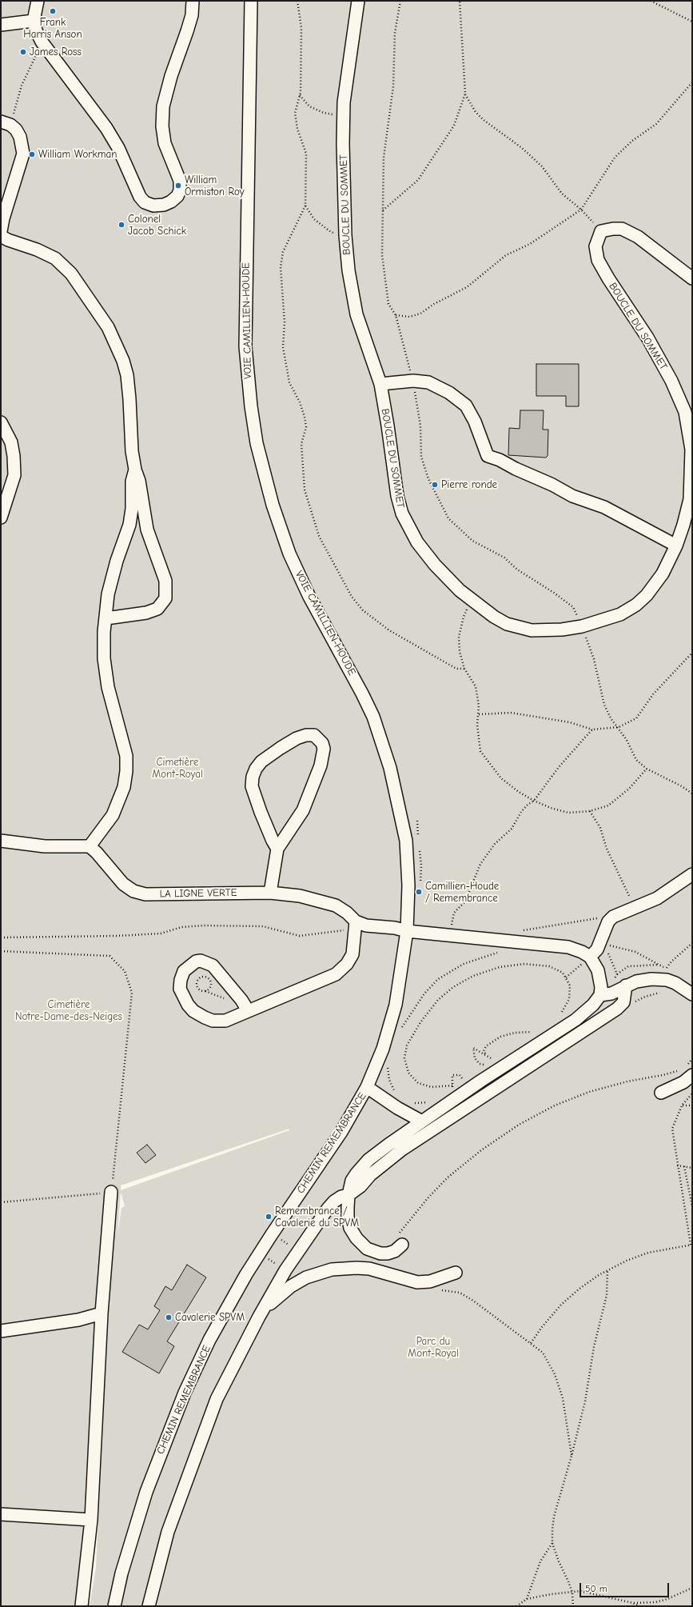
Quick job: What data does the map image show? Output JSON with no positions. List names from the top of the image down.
{
  "streets": {
    "street": [
      "BOUCLE DU SOMMET",
      "VOIE CAMILLIEN-HOUDE",
      "LA LIGNE VERTE",
      "CHEMIN REMEMBRANCE"
    ]
  },
  "crossings": [
    ["VOIE CAMILLIEN-HOUDE", "LA LIGNE VERTE"],
    ["VOIE CAMILLIEN-HOUDE", "CHEMIN REMEMBRANCE"],
    ["LA LIGNE VERTE", "CHEMIN REMEMBRANCE"]
  ],
  "parks": ["Cimetière Mont-Royal", "Cimetière Notre-Dame-des-Neiges", "Parc du Mont-Royal"],
  "places": [
    "Frank Harris Anson",
    "James Ross",
    "William Workman",
    "William Ormiston Roy",
    "Colonel Jacob Schick",
    "Pierre ronde",
    "Camillien-Houde / Remembrance",
    "Remembrance / Cavalerie du SPVM",
    "Cavalerie SPVM"
  ],
  "scale_bar": "50 m"
}
